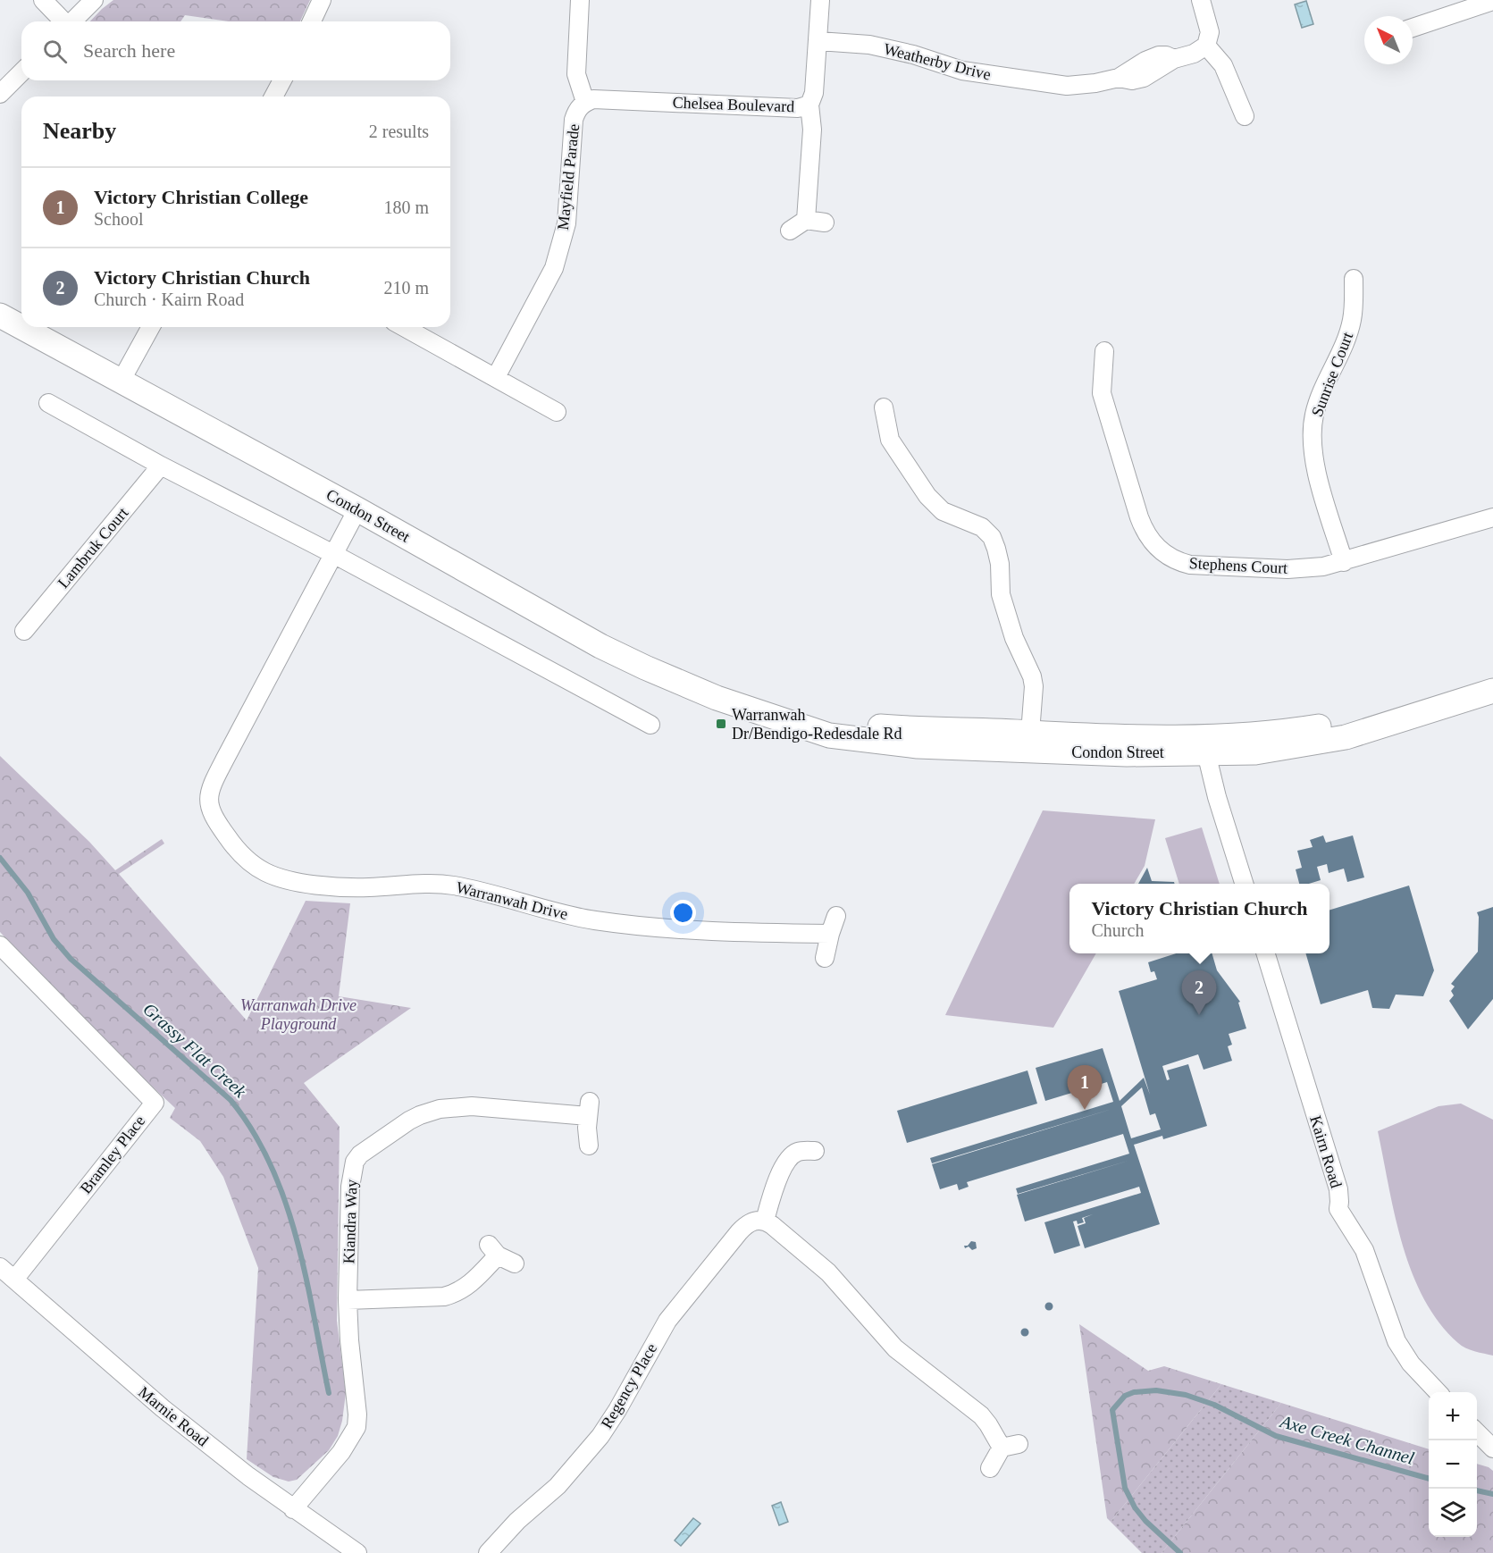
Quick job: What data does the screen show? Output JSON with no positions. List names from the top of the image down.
{
  "streets": {
    "main road": ["Condon Street"],
    "street": [
      "Weatherby Drive",
      "Chelsea Boulevard",
      "Mayfield Parade",
      "Sunrise Court",
      "Lambruk Court",
      "Stephens Court",
      "Warranwah Drive",
      "Kairn Road",
      "Bramley Place",
      "Kiandra Way",
      "Regency Place",
      "Marnie Road"
    ]
  },
  "crossings": [
    ["Weatherby Drive", "Chelsea Boulevard"],
    ["Chelsea Boulevard", "Mayfield Parade"],
    ["Sunrise Court", "Stephens Court"],
    ["Condon Street", "Warranwah Drive"],
    ["Bramley Place", "Marnie Road"],
    ["Kiandra Way", "Marnie Road"]
  ],
  "water": ["Grassy Flat Creek", "Axe Creek Channel"],
  "parks": ["Warranwah Drive Playground"],
  "places": {
    "transit": ["Warranwah Dr/Bendigo-Redesdale Rd"]
  },
  "north": "top left",
  "page": {
    "search": "Search here",
    "heading": ["Nearby", "2 results"],
    "list": [
      {
        "mark": "1",
        "name": "Victory Christian College",
        "note": "School",
        "value": "180 m"
      },
      {
        "mark": "2",
        "name": "Victory Christian Church",
        "note": "Church · Kairn Road",
        "value": "210 m"
      }
    ],
    "popup": ["Victory Christian Church", "Church"],
    "pins": ["2", "1"],
    "map_buttons": ["+", "−"]
  }
}
